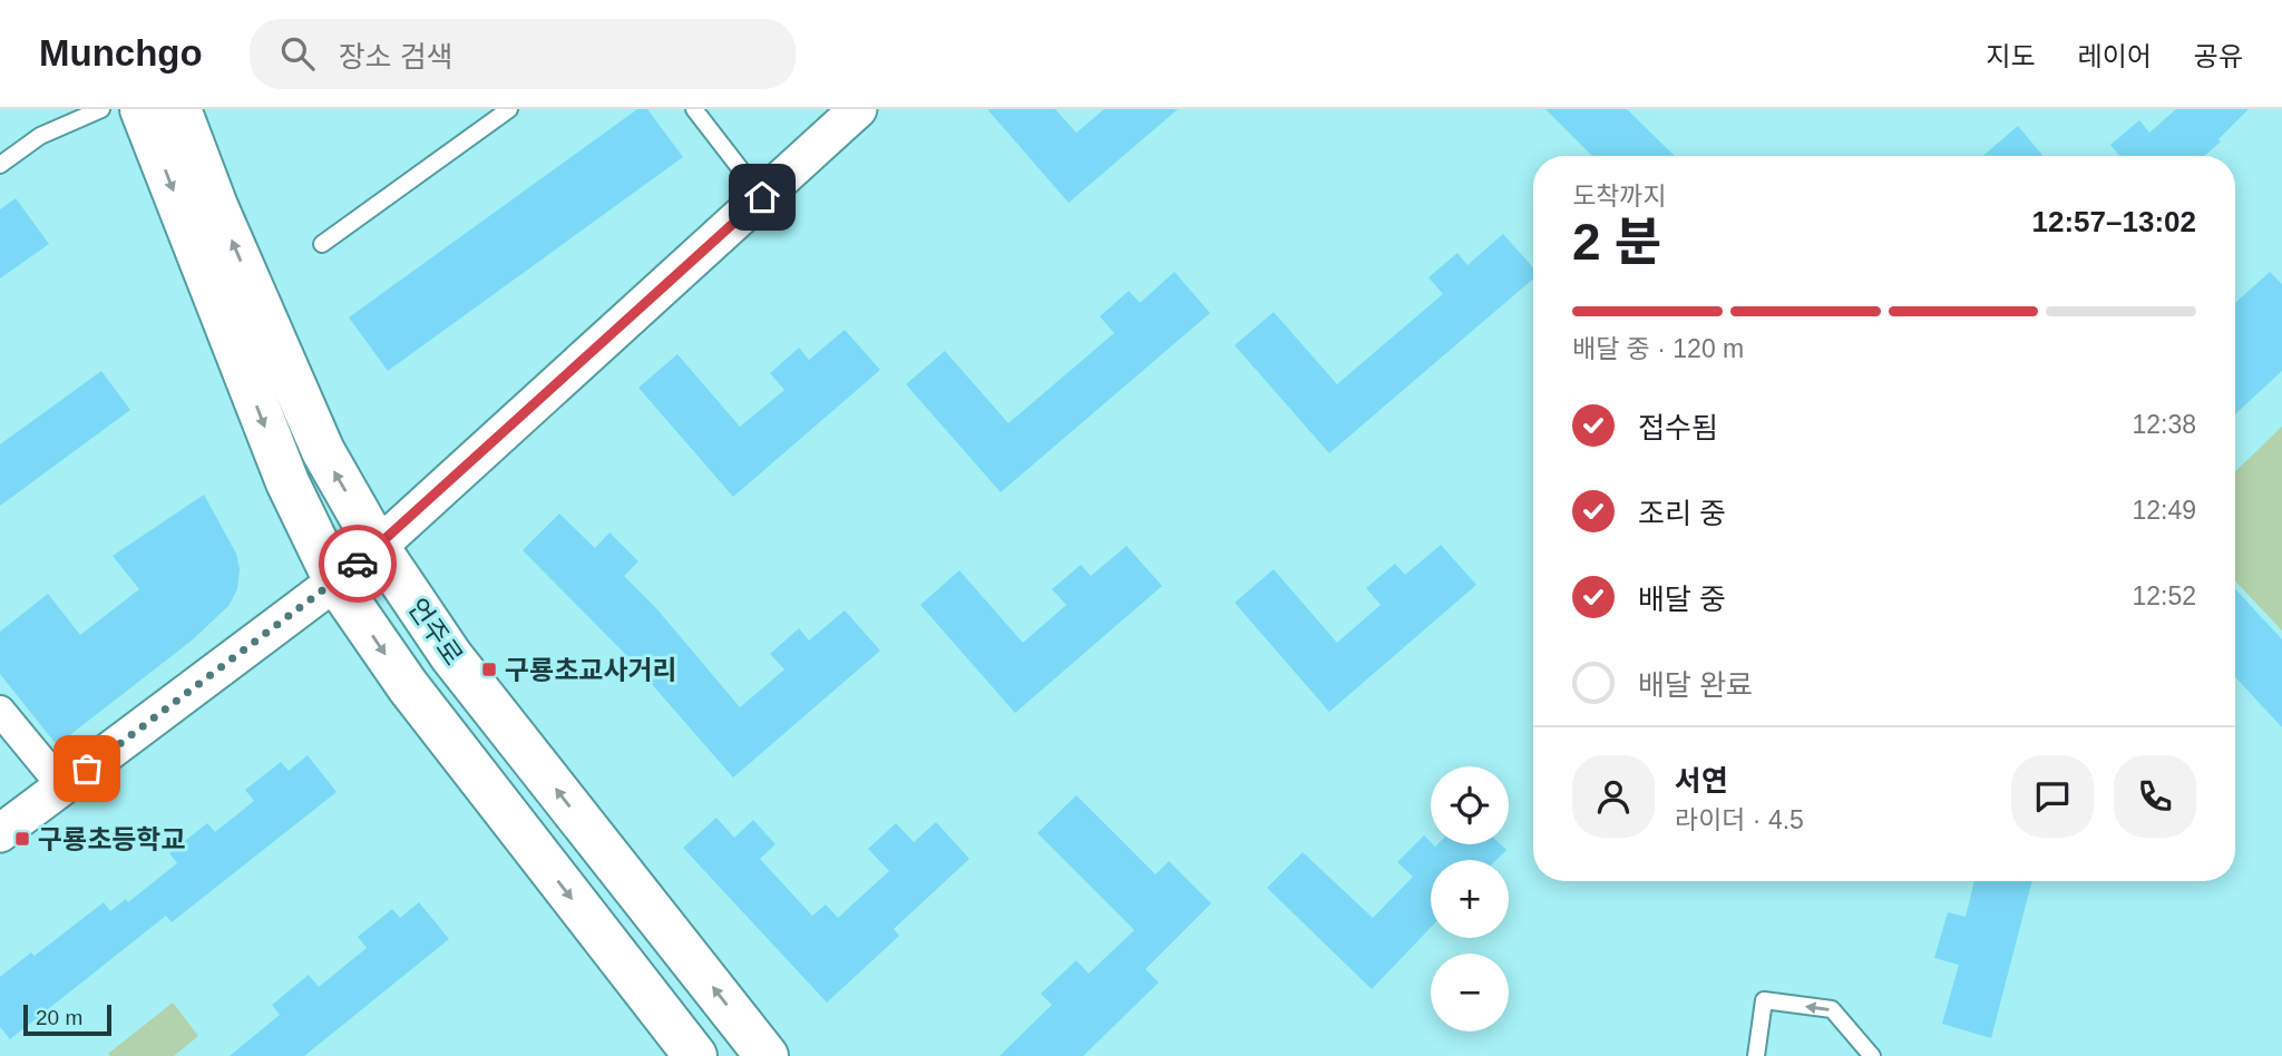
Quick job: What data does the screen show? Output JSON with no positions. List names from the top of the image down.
{
  "streets": {
    "main road": ["언주로"]
  },
  "places": {
    "transit": ["구룡초교사거리", "구룡초등학교"]
  },
  "scale_bar": "20 m",
  "page": {
    "header": "Munchgo",
    "search": "장소 검색",
    "nav": ["지도", "레이어", "공유"],
    "heading": ["2 분", "도착까지", "12:57–13:02"],
    "panel": ["서연", "라이더 · 4.5"],
    "bar": "배달 중 · 120 m",
    "list": [
      ["접수됨", "12:38"],
      ["조리 중", "12:49"],
      ["배달 중", "12:52"],
      "배달 완료"
    ],
    "map_buttons": ["+", "−"],
    "scale": "20 m"
  }
}
